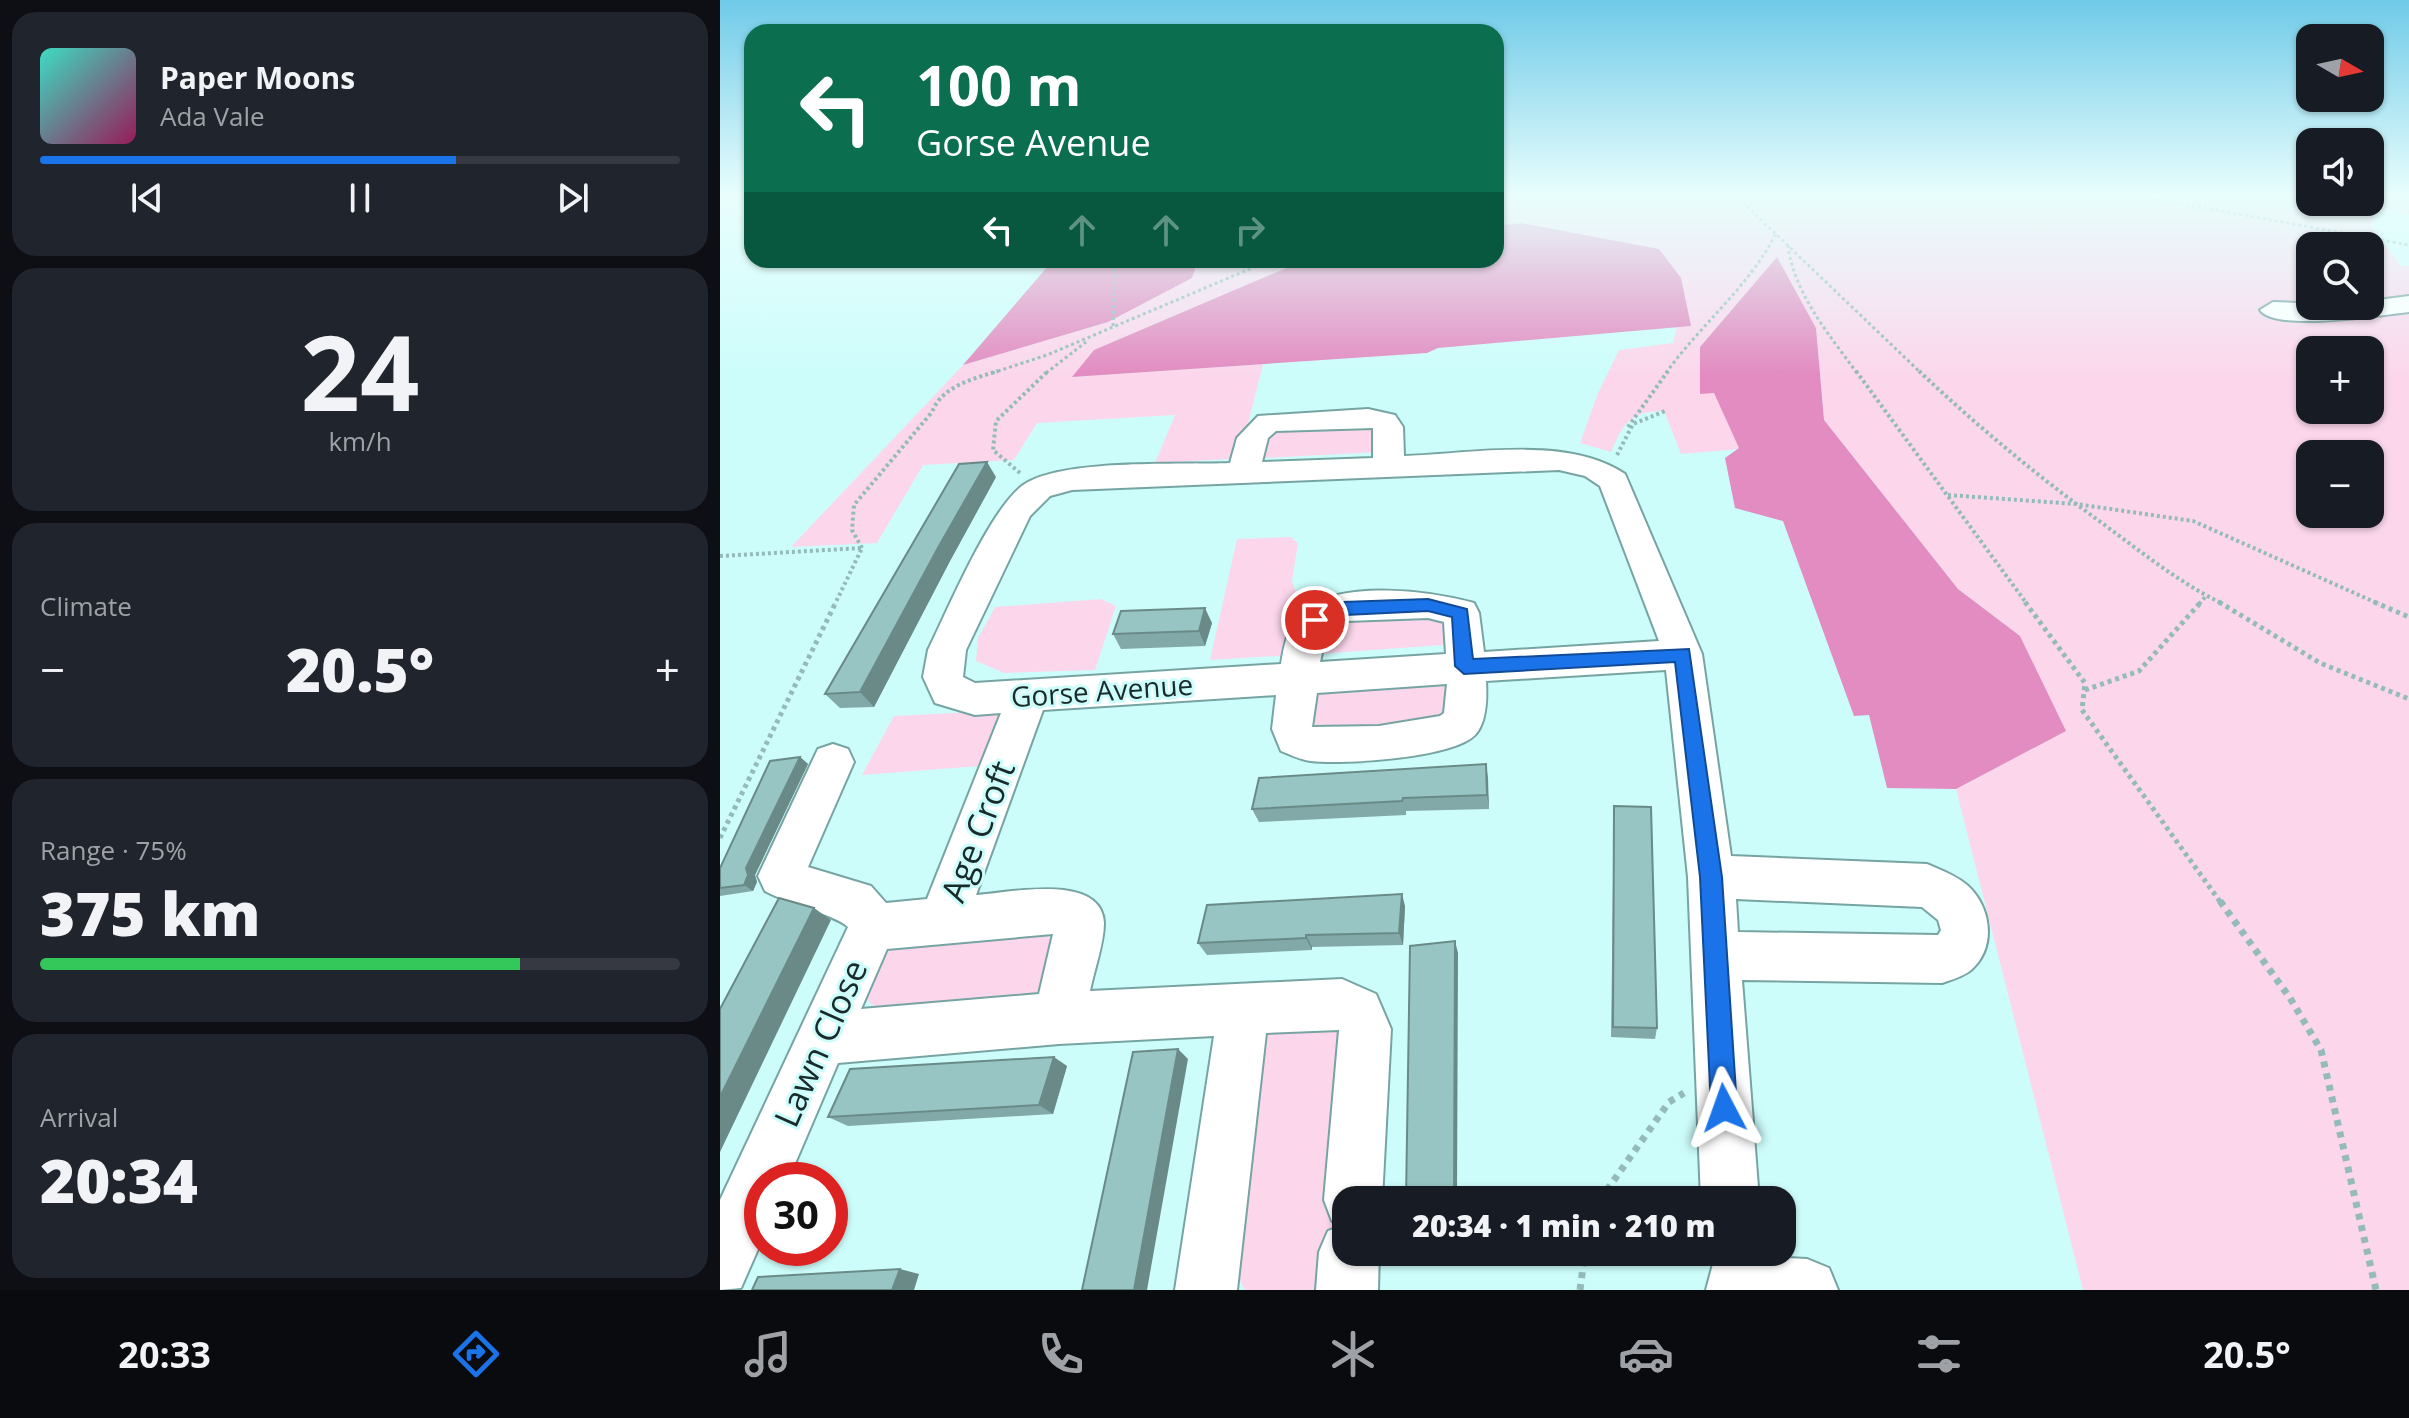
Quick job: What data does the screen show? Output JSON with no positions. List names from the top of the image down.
{
  "streets": {
    "street": ["Gorse Avenue", "Age Croft", "Lawn Close"]
  },
  "crossings": [
    ["Gorse Avenue", "Age Croft"],
    ["Age Croft", "Lawn Close"]
  ],
  "north": "right",
  "page": {
    "map_buttons": ["+", "−"],
    "turn": ["100 m", "Gorse Avenue"],
    "song": ["Paper Moons", "Ada Vale"],
    "tile": [
      ["24", "km/h"],
      "Climate",
      ["Range · 75%", "375 km"],
      ["Arrival", "20:34"]
    ],
    "heat": ["−", "20.5°", "+"],
    "limit": "30",
    "trip": "20:34 · 1 min · 210 m",
    "tabs": ["20:33", "20.5°"]
  }
}
